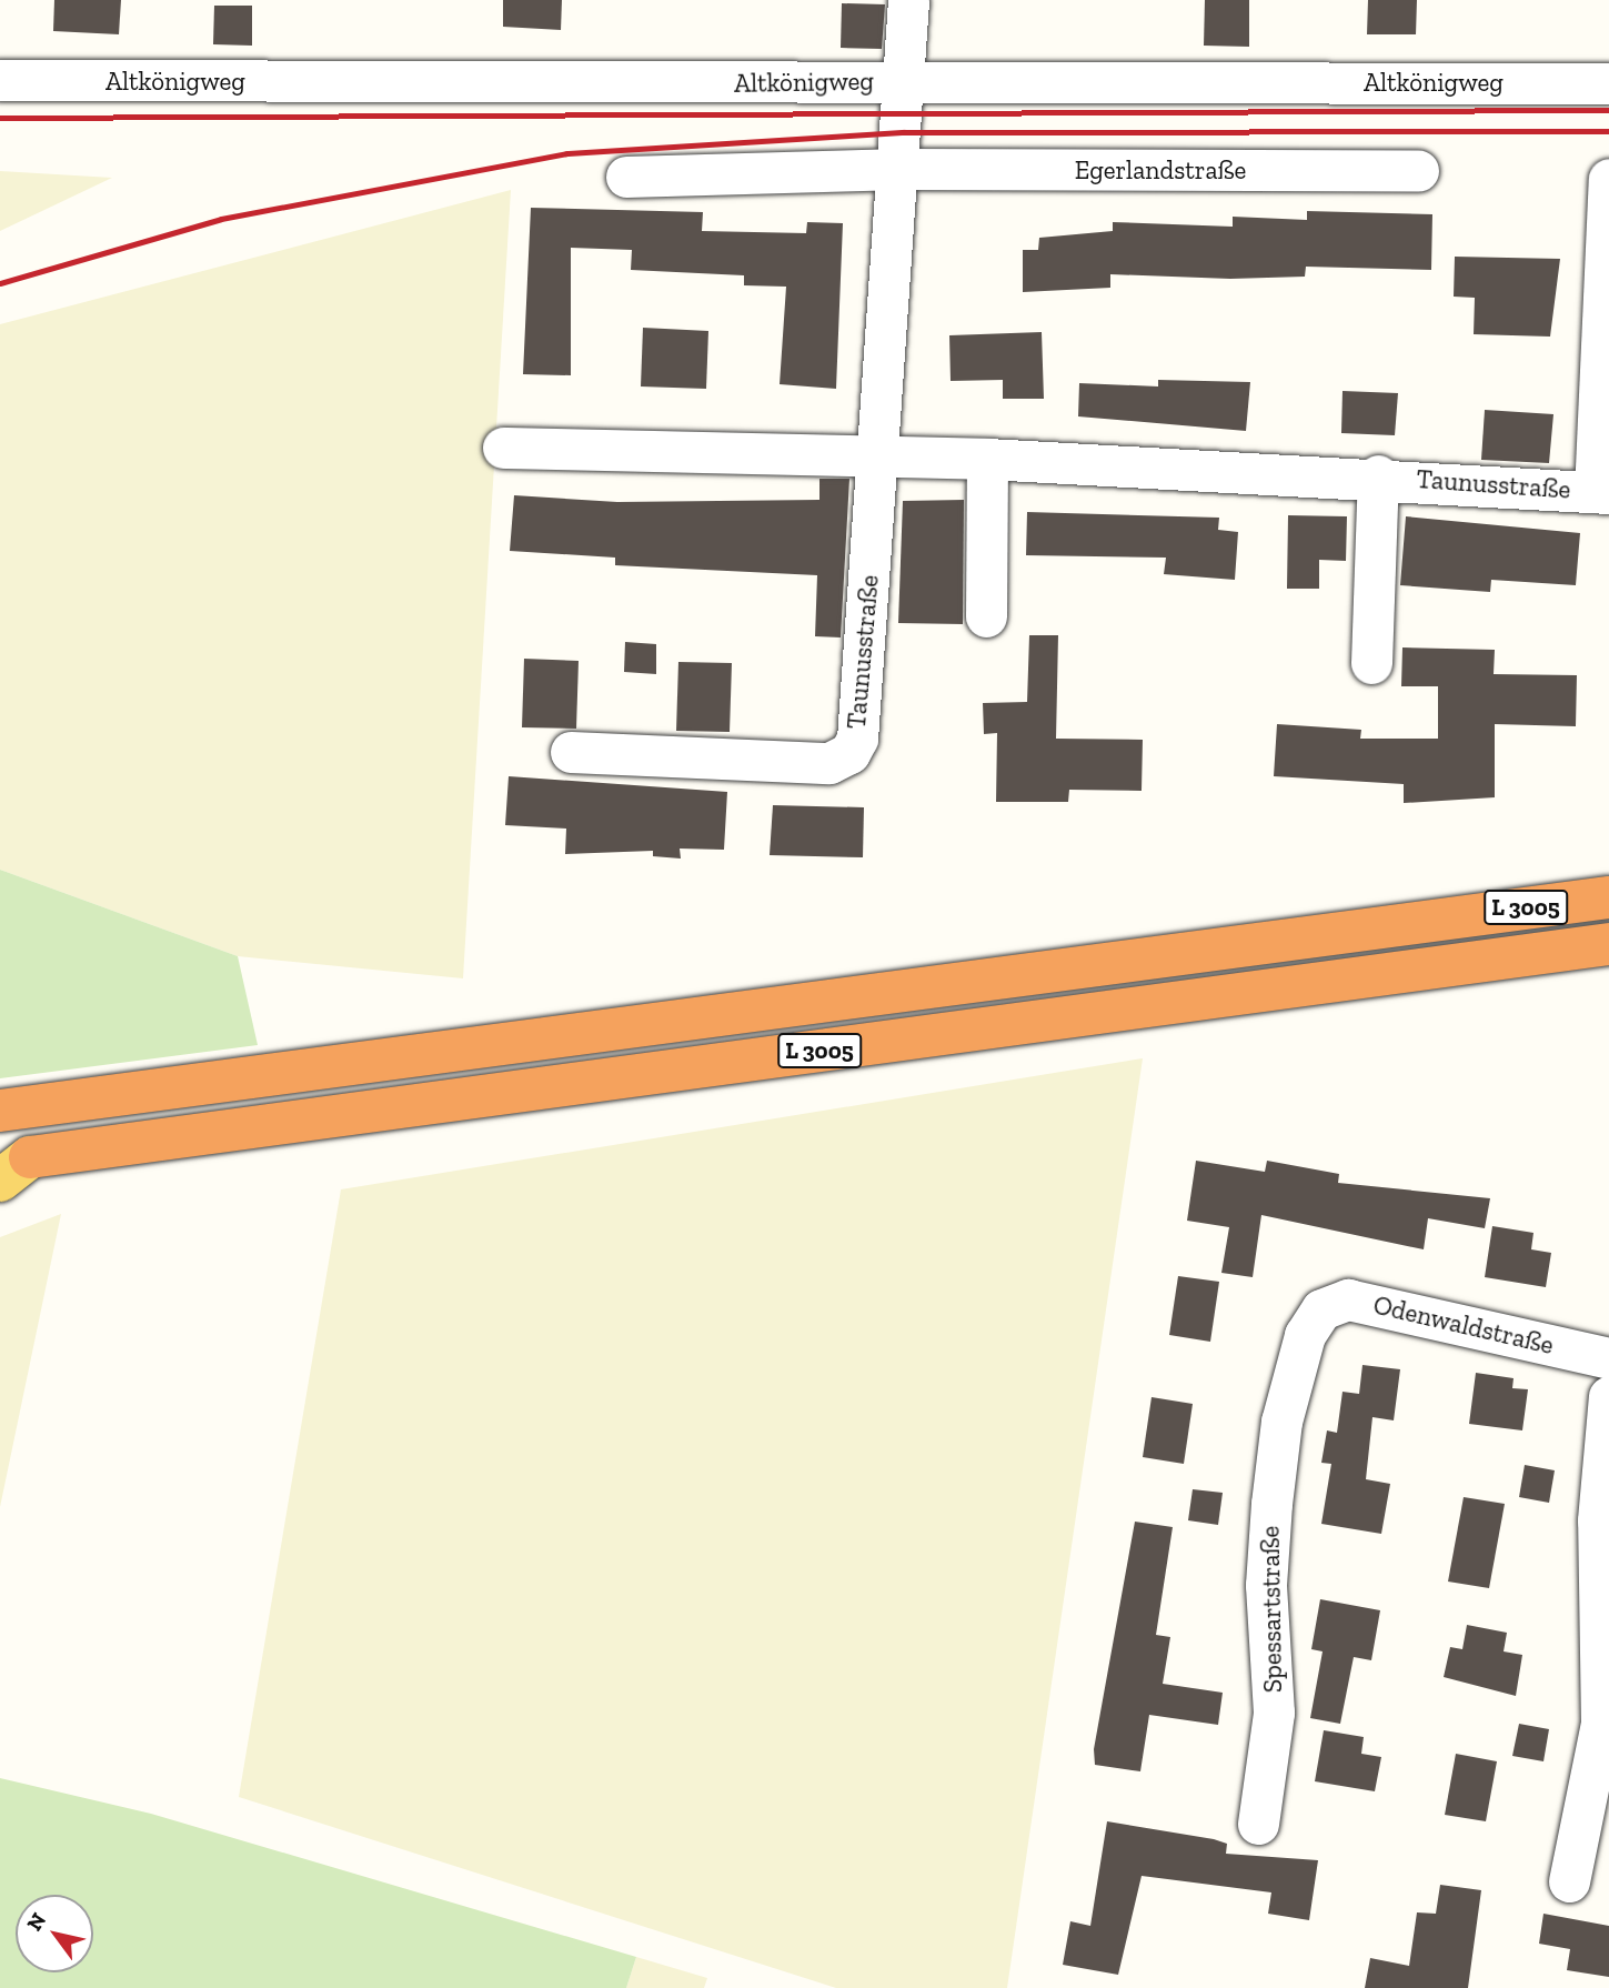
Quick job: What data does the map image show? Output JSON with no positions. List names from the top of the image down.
{
  "streets": {
    "highway": ["L 3005"],
    "street": [
      "Altkönigweg",
      "Egerlandstraße",
      "Taunusstraße",
      "Odenwaldstraße",
      "Spessartstraße"
    ]
  },
  "crossings": [
    ["Altkönigweg", "Taunusstraße"],
    ["Egerlandstraße", "Taunusstraße"],
    ["Odenwaldstraße", "Spessartstraße"]
  ],
  "north": "top left"
}
